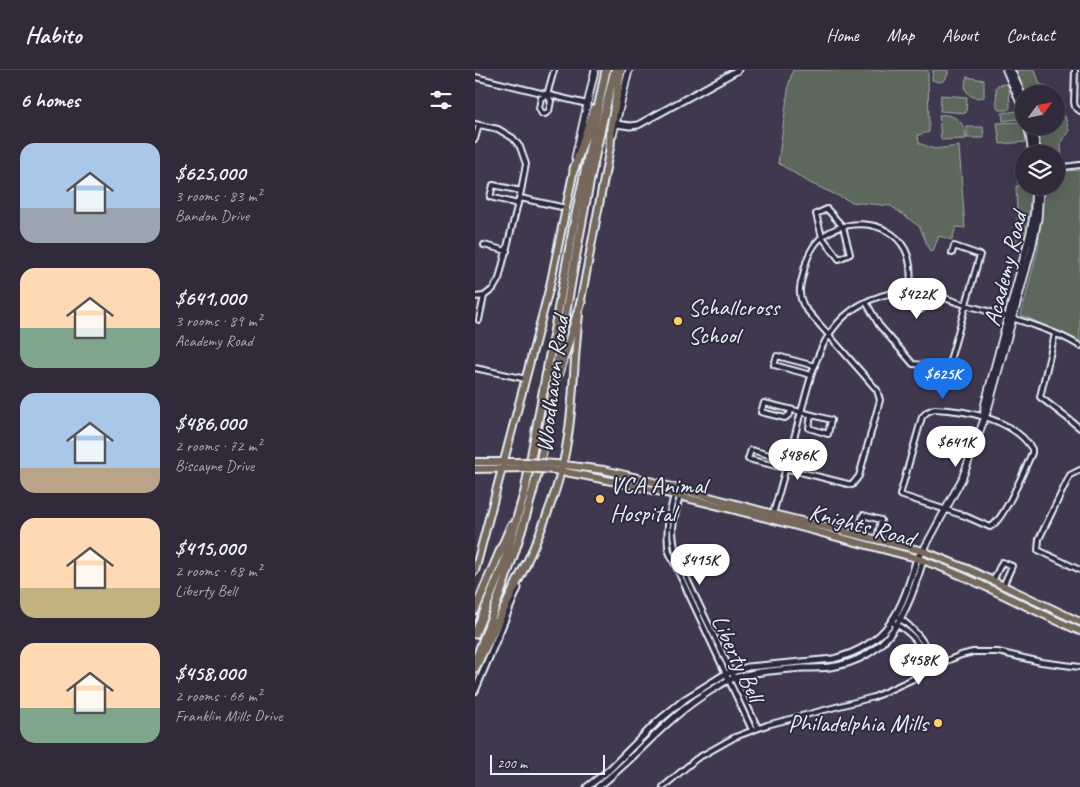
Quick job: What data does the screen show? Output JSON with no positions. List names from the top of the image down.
{
  "streets": {
    "highway": ["Woodhaven Road"],
    "main road": ["Academy Road", "Knights Road"],
    "street": ["Liberty Bell"]
  },
  "crossings": [
    ["Academy Road", "Knights Road"],
    ["Woodhaven Road", "Knights Road"],
    ["Knights Road", "Liberty Bell"]
  ],
  "places": ["Schallcross School", "VCA Animal Hospital", "Philadelphia Mills"],
  "scale_bar": "200 m",
  "north": "top right",
  "page": {
    "header": "Habito",
    "nav": [
      "Home",
      "Map",
      "About",
      "Contact"
    ],
    "heading": "6 homes",
    "list": [
      {
        "name": "$625,000",
        "note": "3 rooms · 83 m² · Bandon Drive"
      },
      {
        "name": "$641,000",
        "note": "3 rooms · 89 m² · Academy Road"
      },
      {
        "name": "$486,000",
        "note": "2 rooms · 72 m² · Biscayne Drive"
      },
      {
        "name": "$415,000",
        "note": "2 rooms · 68 m² · Liberty Bell"
      },
      {
        "name": "$458,000",
        "note": "2 rooms · 66 m² · Franklin Mills Drive"
      }
    ],
    "price": [
      "$422K",
      "$625K",
      "$641K",
      "$486K",
      "$415K",
      "$458K"
    ],
    "scale": "200 m"
  }
}
